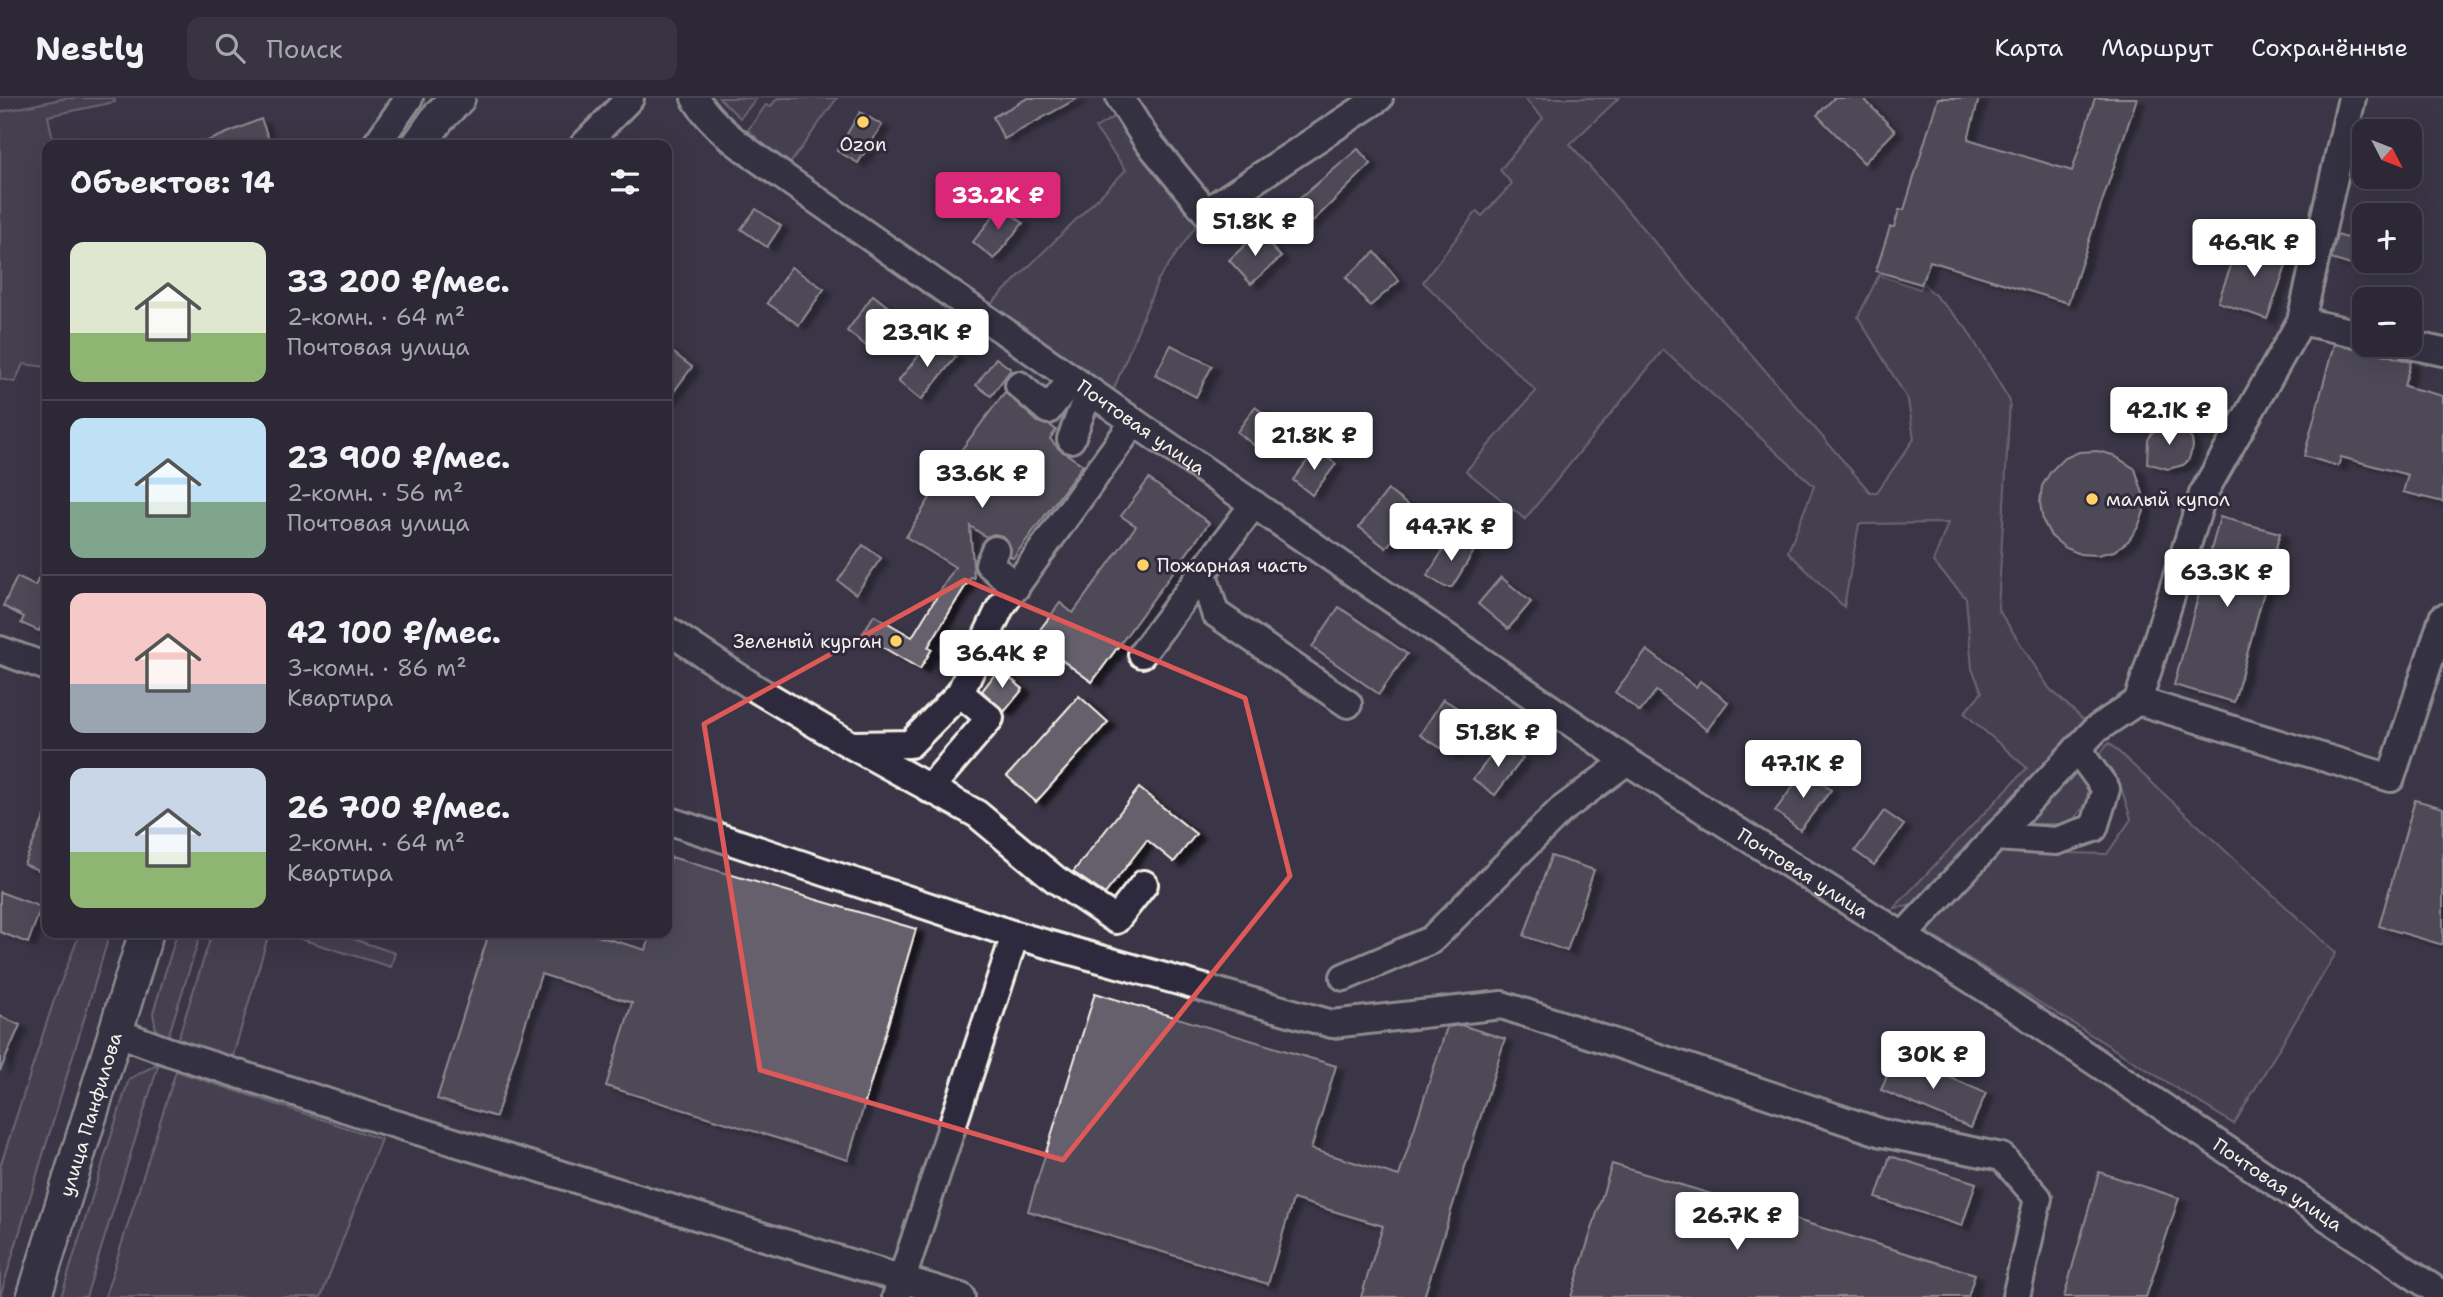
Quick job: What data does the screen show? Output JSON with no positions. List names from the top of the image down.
{
  "streets": {
    "main road": ["улица Панфилова"],
    "street": ["Почтовая улица"]
  },
  "places": [
    "Ozon",
    "малый купол",
    "Пожарная часть",
    "Зеленый курган"
  ],
  "north": "bottom right",
  "page": {
    "header": "Nestly",
    "search": "Поиск",
    "nav": ["Карта", "Маршрут", "Сохранённые"],
    "map_buttons": ["+", "−"],
    "heading": "Объектов: 14",
    "price": [
      "33.2K ₽",
      "51.8K ₽",
      "46.9K ₽",
      "23.9K ₽",
      "42.1K ₽",
      "21.8K ₽",
      "33.6K ₽",
      "44.7K ₽",
      "63.3K ₽",
      "36.4K ₽",
      "51.8K ₽",
      "47.1K ₽",
      "30K ₽",
      "26.7K ₽"
    ],
    "list": [
      {
        "name": "33 200 ₽/мес.",
        "note": "2-комн. · 64 m² · Почтовая улица"
      },
      {
        "name": "23 900 ₽/мес.",
        "note": "2-комн. · 56 m² · Почтовая улица"
      },
      {
        "name": "42 100 ₽/мес.",
        "note": "3-комн. · 86 m² · Квартира"
      },
      {
        "name": "26 700 ₽/мес.",
        "note": "2-комн. · 64 m² · Квартира"
      }
    ]
  }
}
